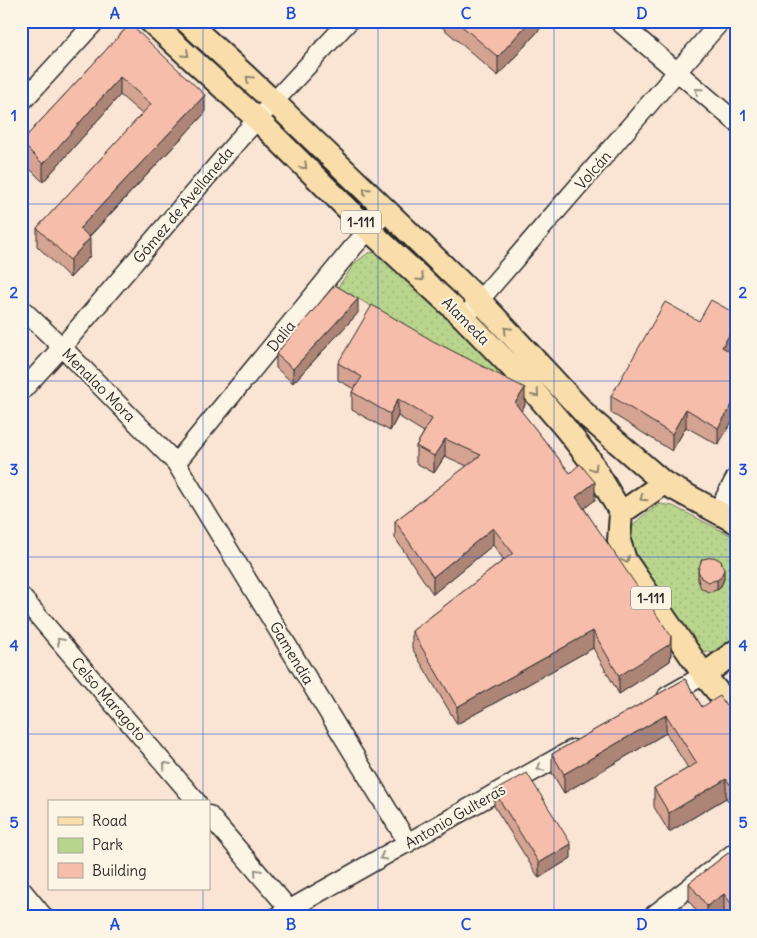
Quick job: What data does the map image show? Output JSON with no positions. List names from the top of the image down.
{
  "streets": {
    "main road": ["1-111", "Alameda"],
    "street": [
      "Volcán",
      "Gómez de Avellaneda",
      "Dalia",
      "Menalao Mora",
      "Gamendia",
      "Celso Maragoto",
      "Antonio Gulteras"
    ]
  },
  "crossings": [
    ["Volcán", "Alameda"],
    ["Gómez de Avellaneda", "Alameda"],
    ["Gómez de Avellaneda", "Menalao Mora"],
    ["1-111", "Alameda"],
    ["Alameda", "Dalia"],
    ["Dalia", "Menalao Mora"],
    ["Dalia", "Gamendia"],
    ["Menalao Mora", "Gamendia"],
    ["Gamendia", "Antonio Gulteras"]
  ],
  "one_way": ["Celso Maragoto", "Antonio Gulteras"],
  "legend": ["Road", "Park", "Building"],
  "grid": {
    "columns": [
      "A",
      "B",
      "C",
      "D"
    ],
    "rows": [
      "1",
      "2",
      "3",
      "4",
      "5"
    ]
  }
}
